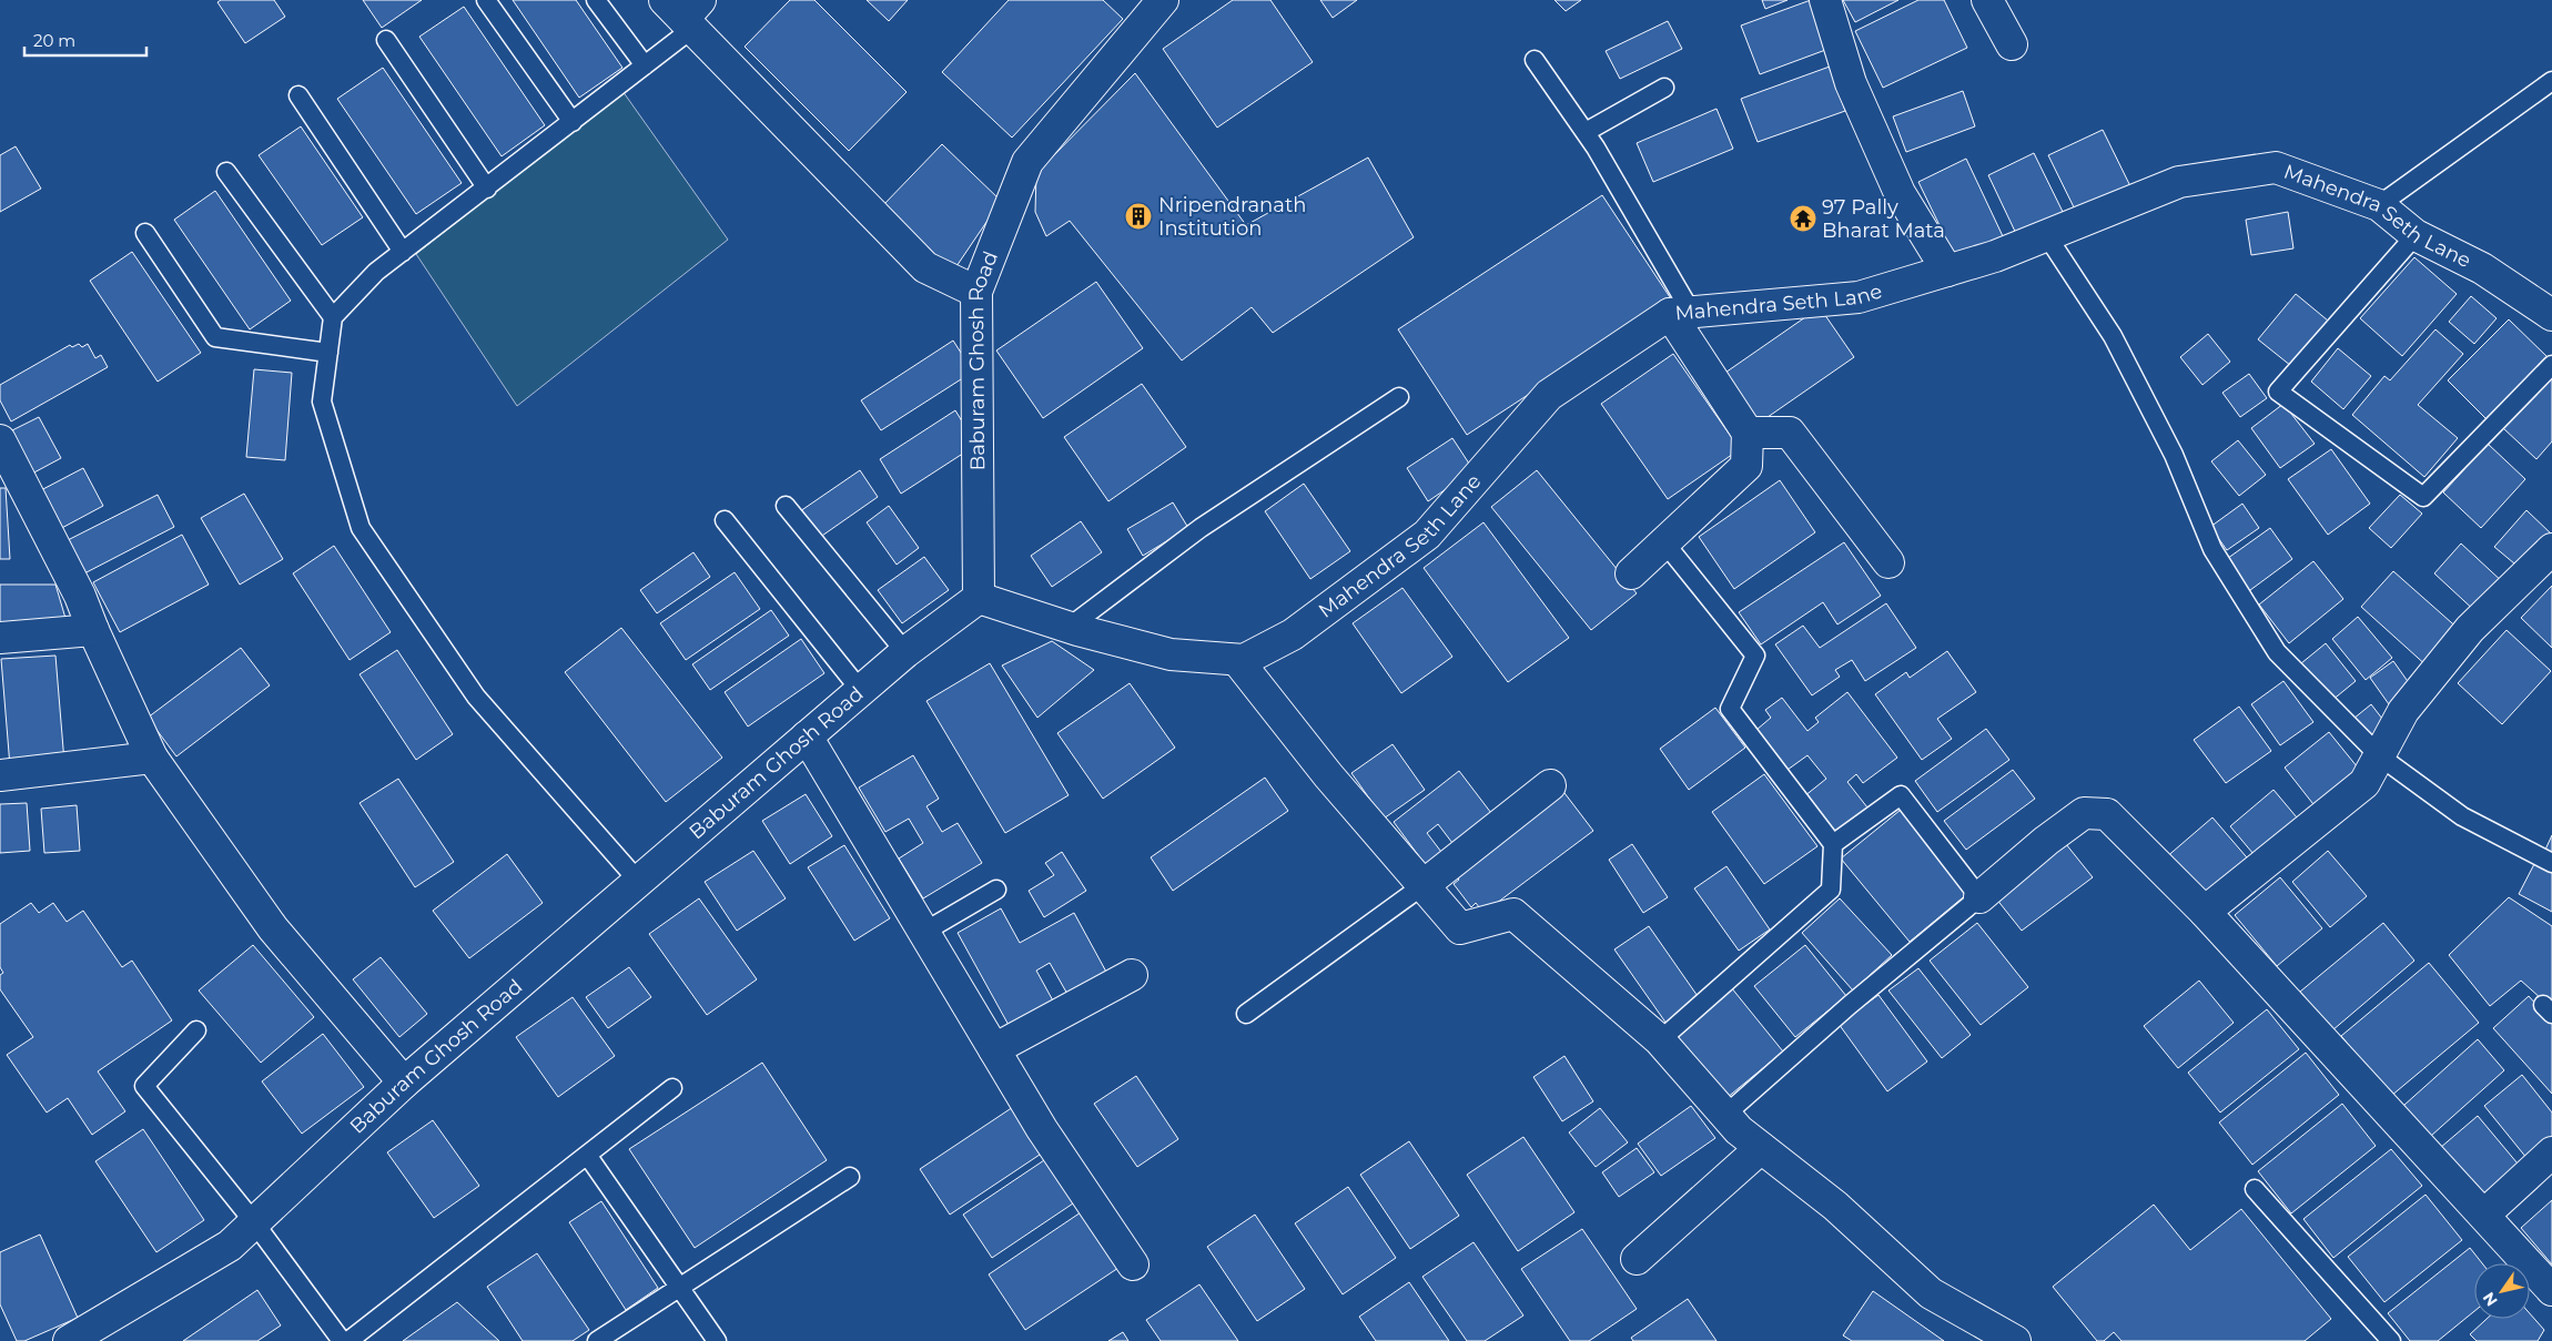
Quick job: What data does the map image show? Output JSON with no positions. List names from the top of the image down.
{
  "streets": {
    "street": ["Mahendra Seth Lane", "Baburam Ghosh Road"]
  },
  "crossings": [
    ["Mahendra Seth Lane", "Baburam Ghosh Road"]
  ],
  "places": {
    "building": ["Nripendranath Institution"],
    "temple": ["97 Pally Bharat Mata"]
  },
  "scale_bar": "20 m",
  "north": "bottom left"
}
